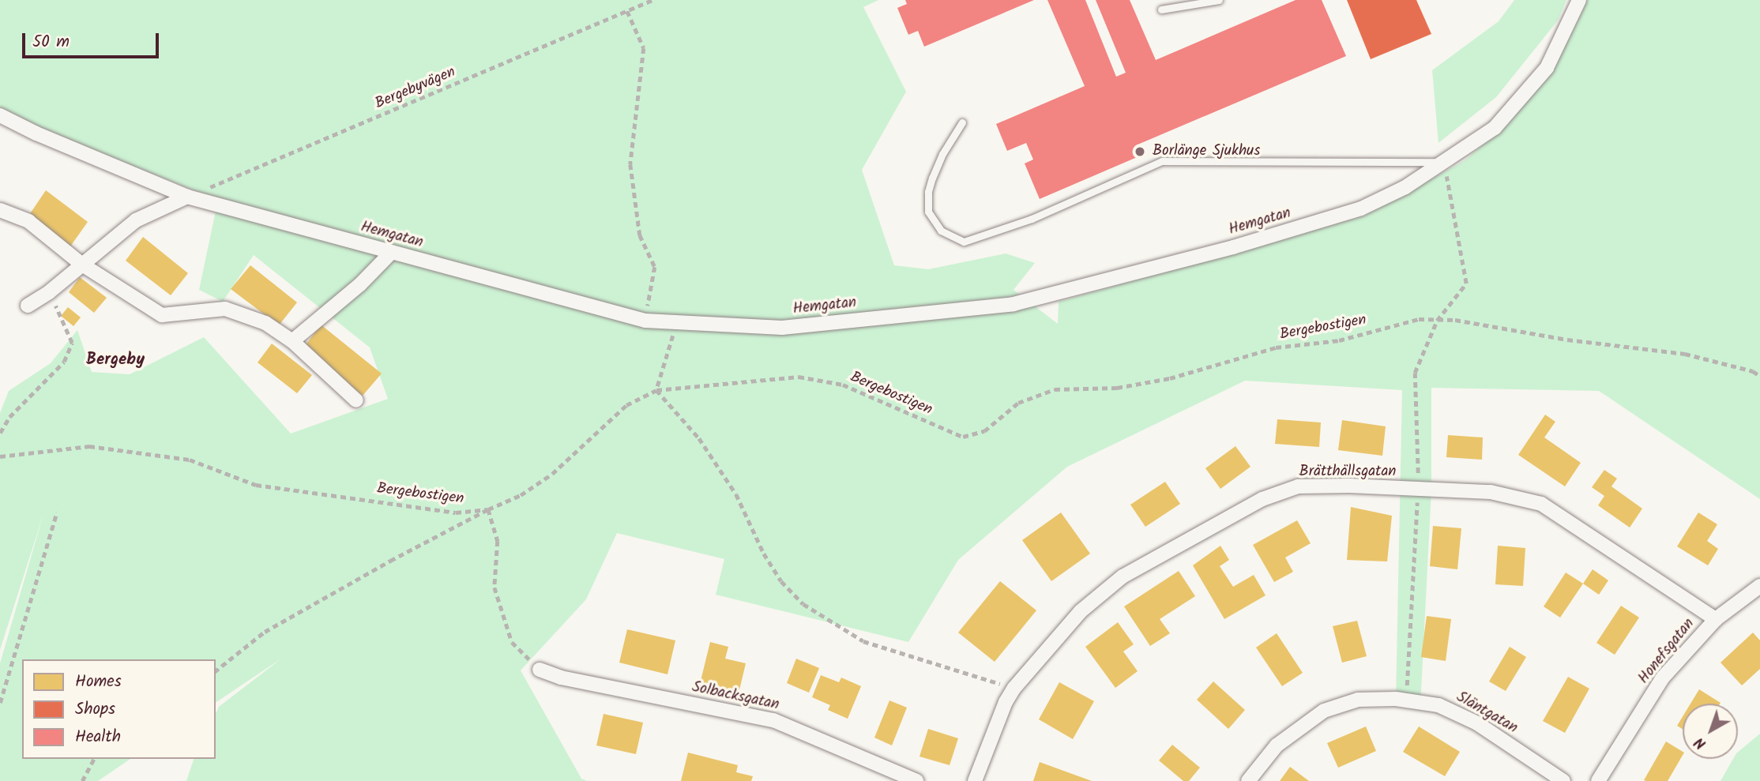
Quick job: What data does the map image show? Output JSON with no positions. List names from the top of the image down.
{
  "streets": {
    "street": [
      "Hemgatan",
      "Brätthällsgatan",
      "Honefsgatan",
      "Solbacksgatan",
      "Släntgatan"
    ],
    "path": ["Bergebyvägen", "Bergebostigen"]
  },
  "crossings": [
    ["Bergebyvägen", "Hemgatan"],
    ["Brätthällsgatan", "Honefsgatan"]
  ],
  "districts": ["Bergeby"],
  "places": ["Borlänge Sjukhus"],
  "legend": ["Homes", "Shops", "Health"],
  "scale_bar": "50 m",
  "north": "bottom left"
}
